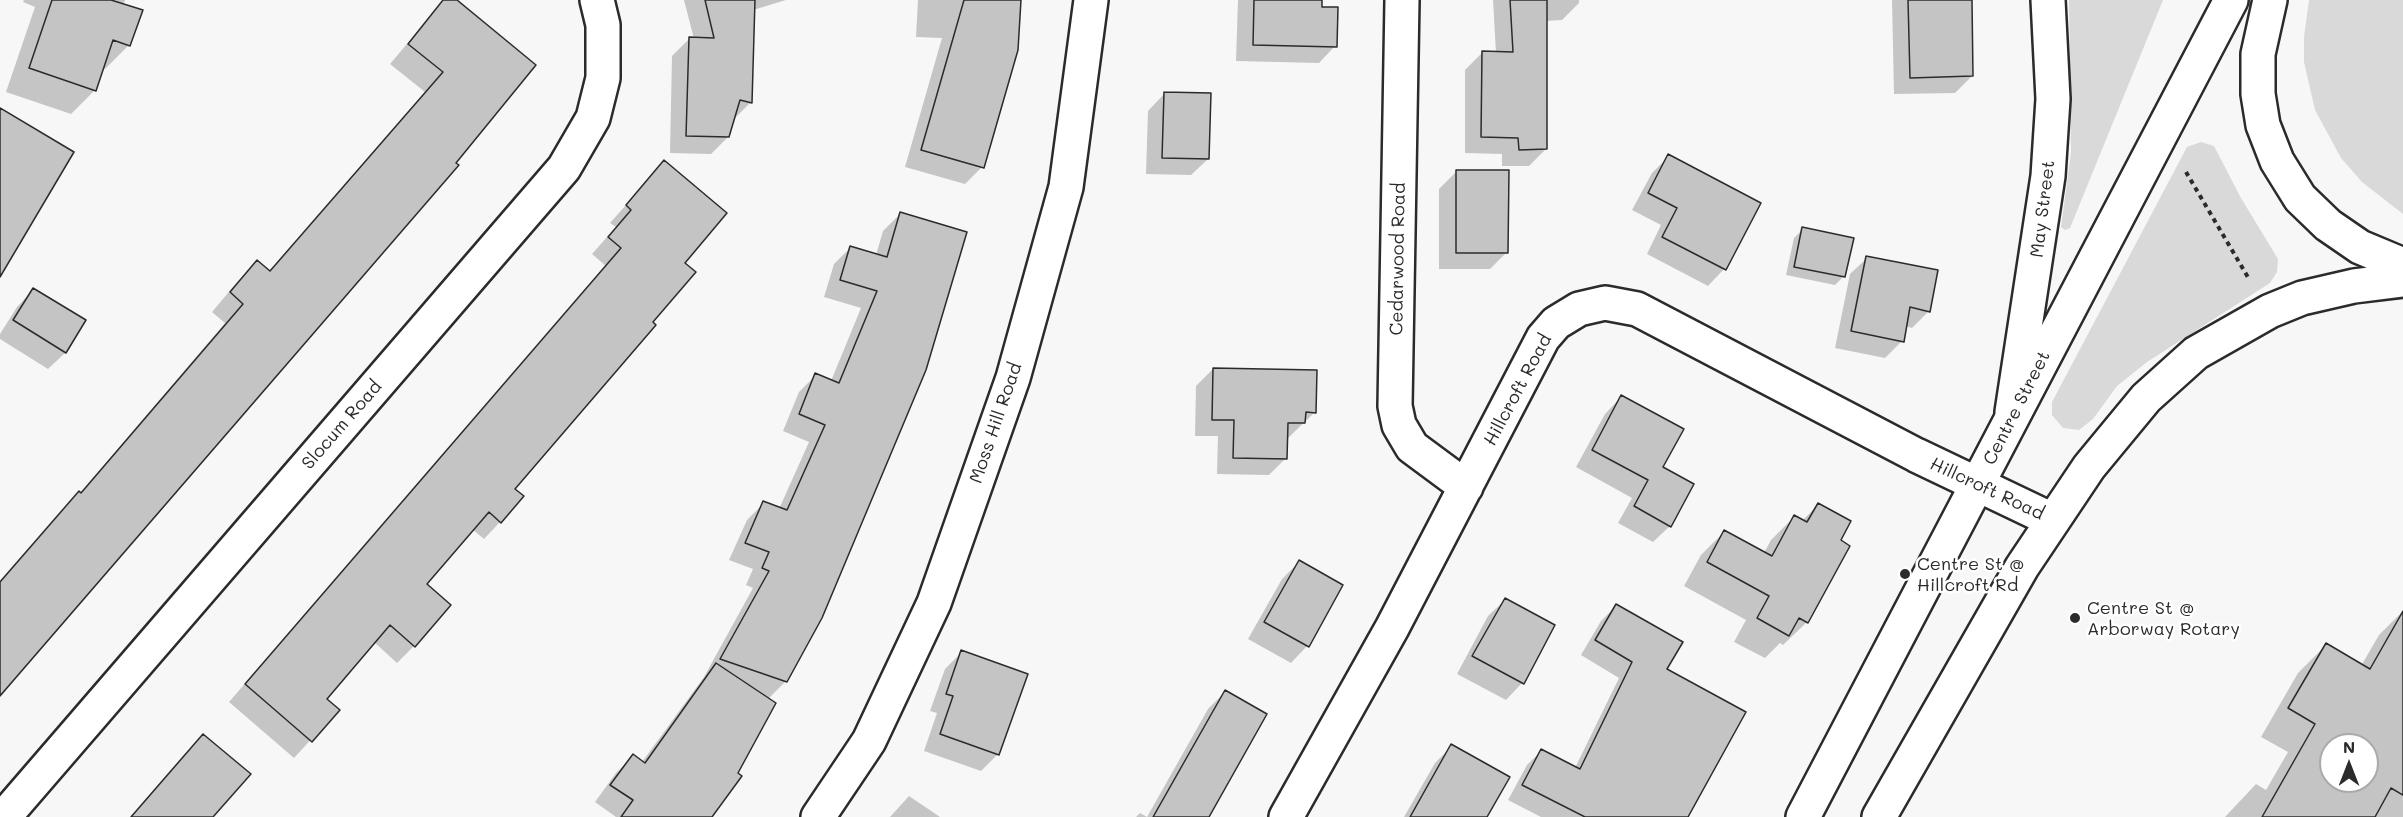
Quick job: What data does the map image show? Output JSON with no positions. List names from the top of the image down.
{
  "streets": {
    "main road": [
      "May Street",
      "Cedarwood Road",
      "Hillcroft Road",
      "Centre Street",
      "Moss Hill Road",
      "Slocum Road"
    ]
  },
  "crossings": [
    ["May Street", "Centre Street"],
    ["Cedarwood Road", "Hillcroft Road"],
    ["Hillcroft Road", "Centre Street"]
  ],
  "places": ["Centre St @ Hillcroft Rd", "Centre St @ Arborway Rotary"],
  "north": "top"
}
